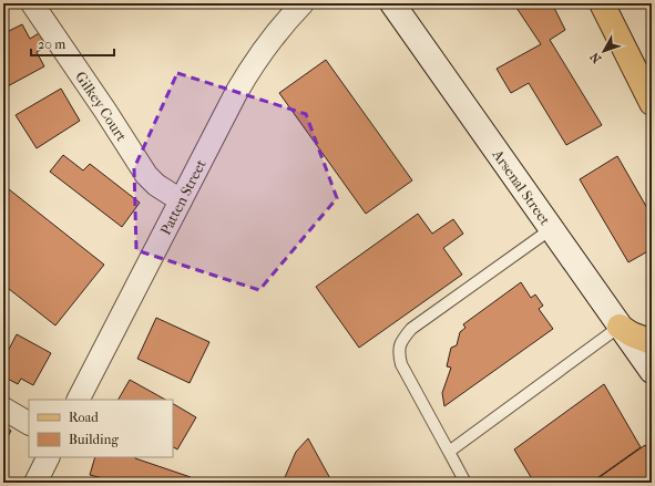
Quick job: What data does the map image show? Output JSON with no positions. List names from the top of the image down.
{
  "streets": {
    "main road": ["Arsenal Street"],
    "street": ["Gilkey Court", "Patten Street"]
  },
  "crossings": [
    ["Gilkey Court", "Patten Street"]
  ],
  "legend": ["Road", "Building"],
  "scale_bar": "20 m",
  "north": "bottom left"
}
